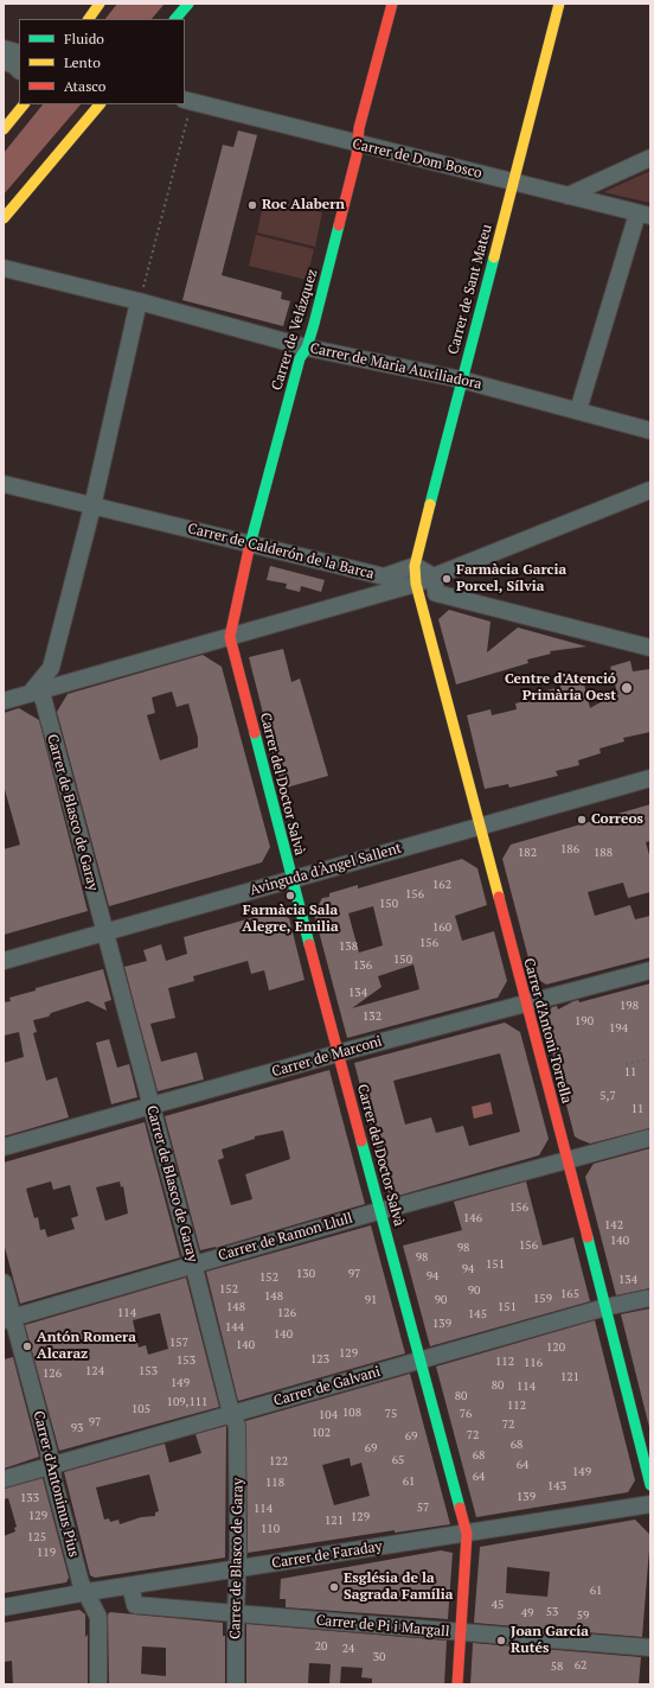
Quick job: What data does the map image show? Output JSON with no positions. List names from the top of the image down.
{
  "streets": {
    "street": [
      "Carrer de Dom Bosco",
      "Carrer de Sant Mateu",
      "Carrer de Velázquez",
      "Carrer de Maria Auxiliadora",
      "Carrer de Calderón de la Barca",
      "Carrer del Doctor Salvà",
      "Carrer de Blasco de Garay",
      "Avinguda d'Àngel Sallent",
      "Carrer d'Antoni Torrella",
      "Carrer de Marconi",
      "Carrer de Ramon Llull",
      "Carrer de Galvani",
      "Carrer d'Antoninus Pius",
      "Carrer de Faraday",
      "Carrer de Pi i Margall"
    ]
  },
  "crossings": [
    ["Carrer de Dom Bosco", "Carrer de Sant Mateu"],
    ["Carrer de Dom Bosco", "Carrer de Velázquez"],
    ["Carrer de Sant Mateu", "Carrer de Maria Auxiliadora"],
    ["Carrer de Sant Mateu", "Carrer de Calderón de la Barca"],
    ["Carrer de Sant Mateu", "Carrer d'Antoni Torrella"],
    ["Carrer de Velázquez", "Carrer de Maria Auxiliadora"],
    ["Carrer de Velázquez", "Carrer de Calderón de la Barca"],
    ["Carrer de Velázquez", "Carrer del Doctor Salvà"],
    ["Carrer del Doctor Salvà", "Avinguda d'Àngel Sallent"],
    ["Carrer del Doctor Salvà", "Carrer de Marconi"],
    ["Carrer del Doctor Salvà", "Carrer de Ramon Llull"],
    ["Carrer del Doctor Salvà", "Carrer de Galvani"],
    ["Carrer del Doctor Salvà", "Carrer de Faraday"],
    ["Carrer del Doctor Salvà", "Carrer de Pi i Margall"],
    ["Carrer de Blasco de Garay", "Avinguda d'Àngel Sallent"],
    ["Carrer de Blasco de Garay", "Carrer de Marconi"],
    ["Carrer de Blasco de Garay", "Carrer de Ramon Llull"],
    ["Carrer de Blasco de Garay", "Carrer de Galvani"],
    ["Carrer de Blasco de Garay", "Carrer de Faraday"],
    ["Carrer de Blasco de Garay", "Carrer de Pi i Margall"],
    ["Avinguda d'Àngel Sallent", "Carrer d'Antoni Torrella"],
    ["Carrer d'Antoni Torrella", "Carrer de Marconi"],
    ["Carrer d'Antoni Torrella", "Carrer de Ramon Llull"],
    ["Carrer d'Antoni Torrella", "Carrer de Galvani"],
    ["Carrer de Ramon Llull", "Carrer d'Antoninus Pius"],
    ["Carrer de Galvani", "Carrer d'Antoninus Pius"],
    ["Carrer d'Antoninus Pius", "Carrer de Faraday"],
    ["Carrer de Faraday", "Carrer de Pi i Margall"]
  ],
  "places": [
    "Roc Alabern",
    "Farmàcia Garcia Porcel, Sílvia",
    "Centre d'Atenció Primària Oest",
    "Correos",
    "Farmàcia Sala Alegre, Emilia",
    "Antón Romera Alcaraz",
    "Església de la Sagrada Família",
    "Joan García Rutés"
  ],
  "house_numbers": [
    "186",
    "182",
    "188",
    "162",
    "156",
    "150",
    "160",
    "156",
    "138",
    "150",
    "136",
    "134",
    "198",
    "132",
    "190",
    "194",
    "11",
    "5,7",
    "11",
    "156",
    "146",
    "142",
    "140",
    "156",
    "98",
    "98",
    "151",
    "94",
    "130",
    "97",
    "94",
    "152",
    "134",
    "152",
    "90",
    "165",
    "148",
    "159",
    "91",
    "90",
    "148",
    "151",
    "114",
    "126",
    "145",
    "139",
    "144",
    "140",
    "157",
    "140",
    "120",
    "129",
    "123",
    "153",
    "112",
    "116",
    "124",
    "153",
    "126",
    "121",
    "149",
    "80",
    "114",
    "80",
    "109,111",
    "112",
    "105",
    "108",
    "75",
    "76",
    "104",
    "97",
    "72",
    "93",
    "102",
    "72",
    "69",
    "68",
    "69",
    "68",
    "65",
    "122",
    "64",
    "149",
    "64",
    "61",
    "118",
    "143",
    "139",
    "133",
    "57",
    "114",
    "129",
    "129",
    "121",
    "110",
    "125",
    "119",
    "61",
    "45",
    "53",
    "49",
    "59",
    "20",
    "24",
    "30",
    "62",
    "58"
  ],
  "legend": ["Fluido", "Lento", "Atasco"]
}
